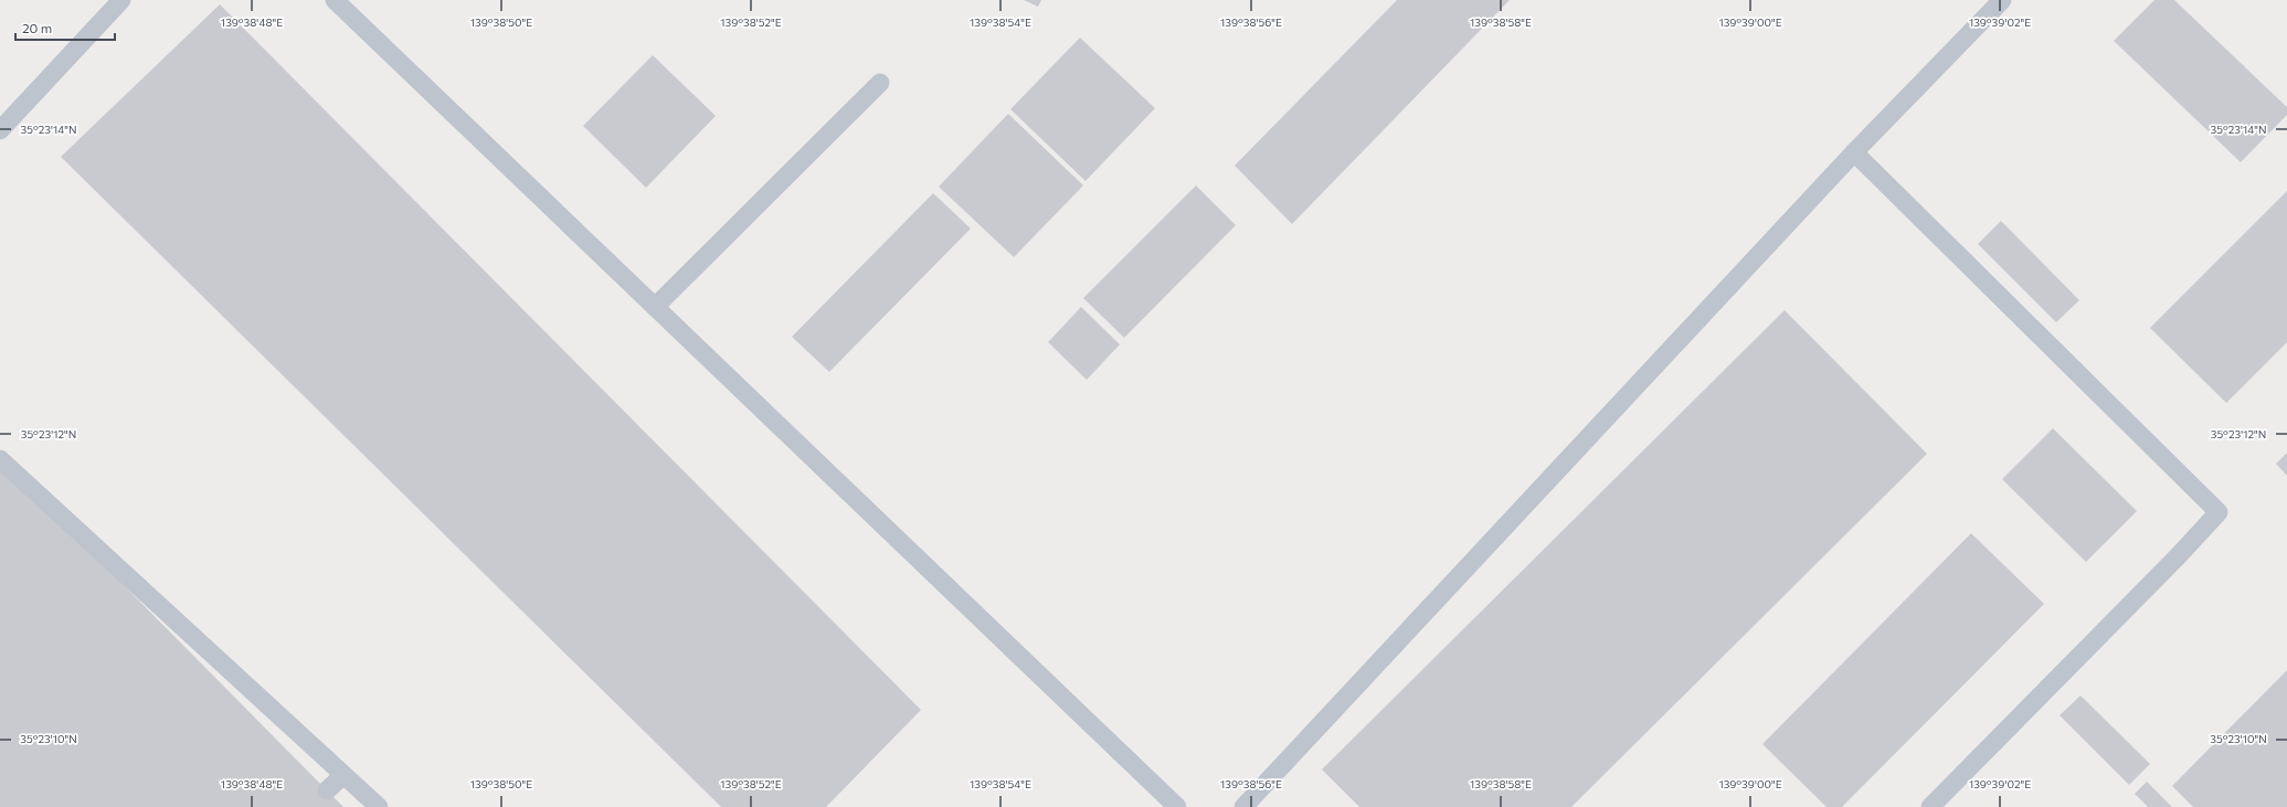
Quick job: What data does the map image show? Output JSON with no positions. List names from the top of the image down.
{
  "scale_bar": "20 m",
  "coordinates": [
    "139°38'48\"E",
    "139°38'50\"E",
    "139°38'52\"E",
    "139°38'54\"E",
    "139°38'56\"E",
    "139°38'58\"E",
    "139°39'00\"E",
    "139°39'02\"E",
    "35°23'14\"N",
    "35°23'12\"N",
    "35°23'10\"N"
  ]
}
